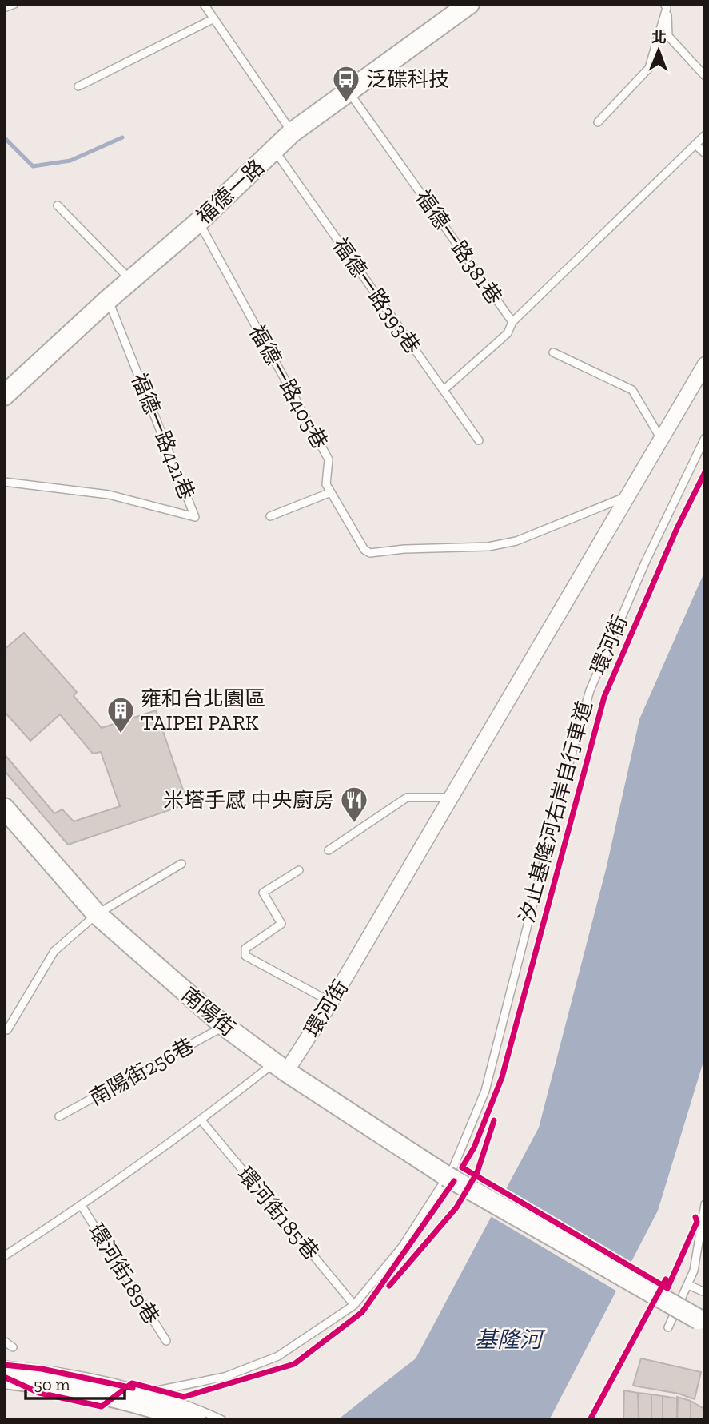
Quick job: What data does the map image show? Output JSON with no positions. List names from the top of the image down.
{
  "streets": {
    "street": ["福德一路", "環河街", "南陽街"],
    "lane": [
      "福德一路381巷",
      "福德一路393巷",
      "福德一路405巷",
      "福德一路421巷",
      "南陽街256巷",
      "環河街185巷",
      "環河街189巷"
    ],
    "cycle path": ["汐止基隆河右岸自行車道"]
  },
  "crossings": [
    ["福德一路", "福德一路381巷"],
    ["福德一路", "福德一路393巷"],
    ["福德一路", "福德一路405巷"],
    ["福德一路", "福德一路421巷"],
    ["福德一路381巷", "福德一路393巷"],
    ["福德一路405巷", "環河街"],
    ["環河街", "南陽街"],
    ["環河街", "環河街185巷"],
    ["環河街", "環河街189巷"],
    ["南陽街", "南陽街256巷"]
  ],
  "water": ["基隆河"],
  "places": {
    "bus stop": ["泛碟科技"],
    "building": ["雍和台北園區 TAIPEI PARK"],
    "restaurant": ["米塔手感 中央廚房"]
  },
  "scale_bar": "50 m",
  "north": "top"
}
